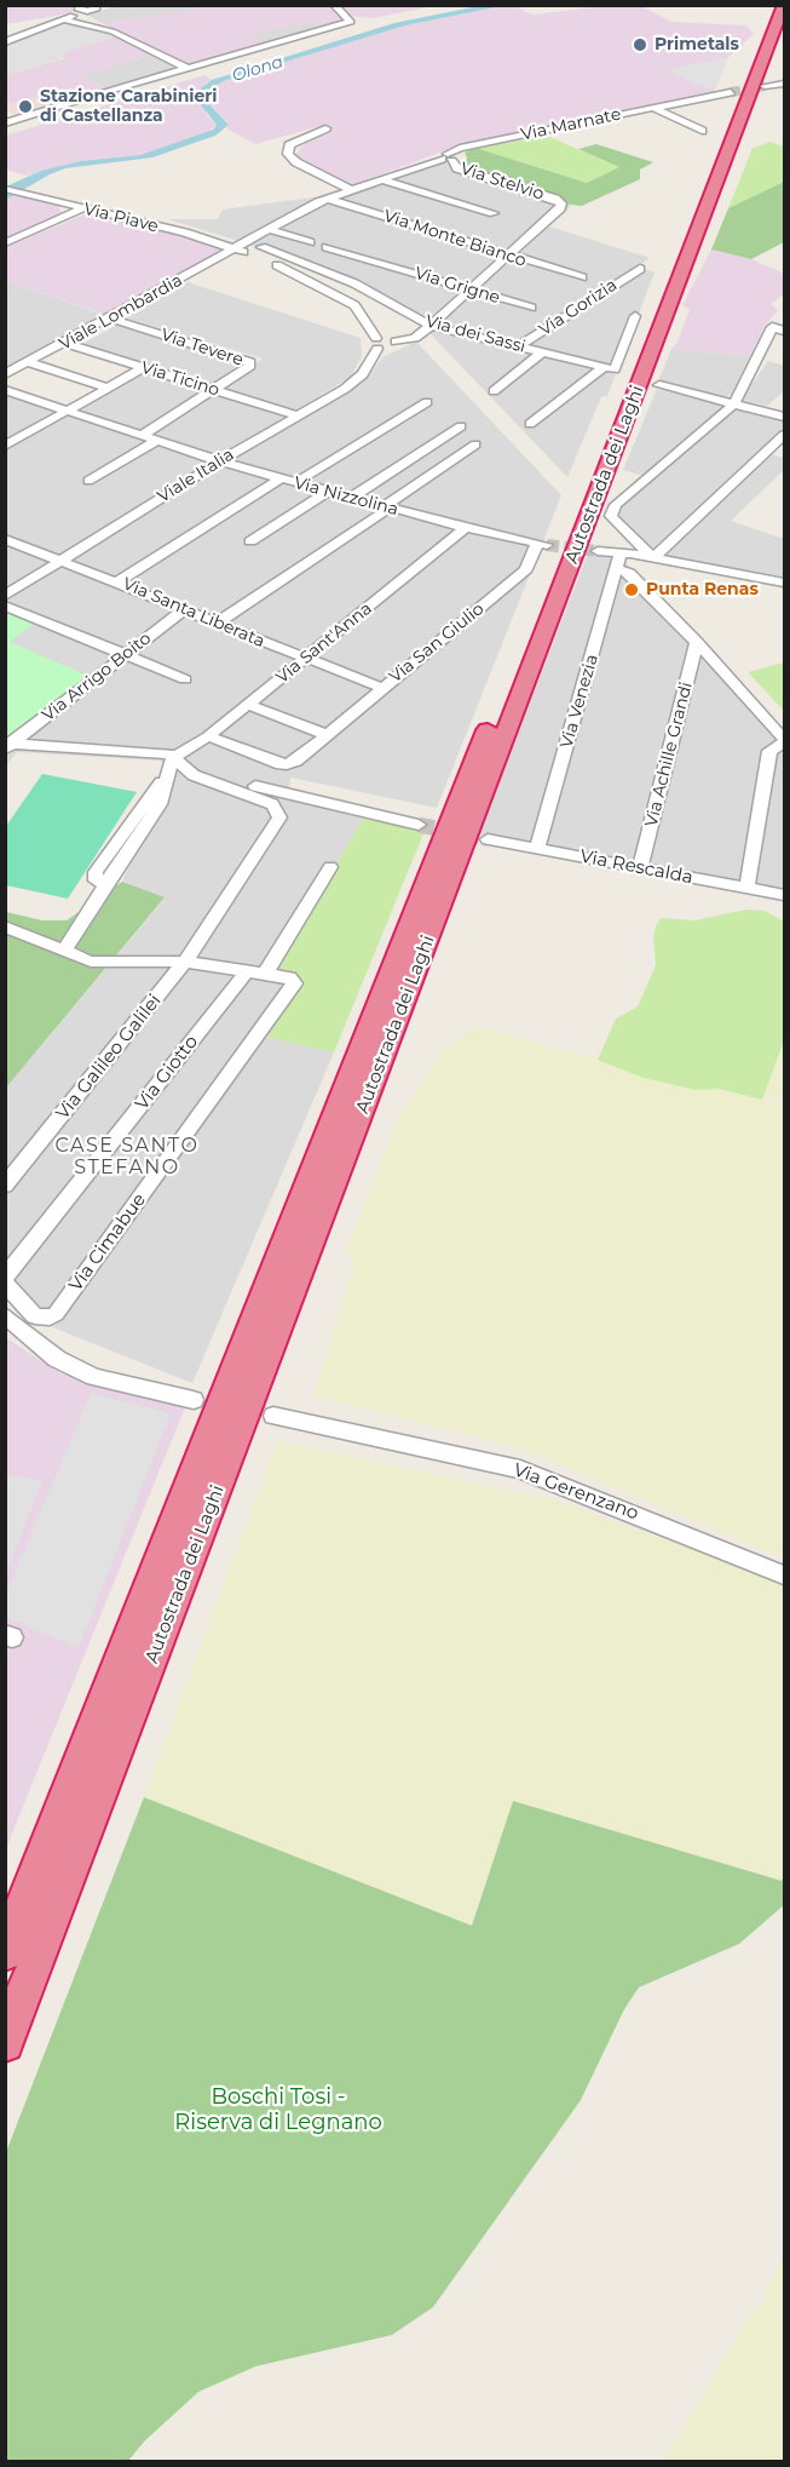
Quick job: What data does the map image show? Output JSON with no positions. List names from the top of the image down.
{
  "streets": {
    "highway": ["Autostrada dei Laghi"],
    "street": [
      "Via Marnate",
      "Via Stelvio",
      "Via Piave",
      "Via Monte Bianco",
      "Via Grigne",
      "Via Gorizia",
      "Viale Lombardia",
      "Via dei Sassi",
      "Via Tevere",
      "Via Ticino",
      "Viale Italia",
      "Via Nizzolina",
      "Via Santa Liberata",
      "Via Sant'Anna",
      "Via San Giulio",
      "Via Arrigo Boito",
      "Via Venezia",
      "Via Achille Grandi",
      "Via Rescalda",
      "Via Galileo Galilei",
      "Via Giotto",
      "Via Cimabue",
      "Via Gerenzano"
    ]
  },
  "crossings": [
    ["Via Marnate", "Via Stelvio"],
    ["Via Marnate", "Via Piave"],
    ["Via Marnate", "Via Monte Bianco"],
    ["Via Marnate", "Viale Lombardia"],
    ["Via Stelvio", "Via Monte Bianco"],
    ["Via Piave", "Viale Lombardia"],
    ["Via Piave", "Viale Italia"],
    ["Via Gorizia", "Via dei Sassi"],
    ["Viale Lombardia", "Via Tevere"],
    ["Viale Lombardia", "Via Ticino"],
    ["Via Tevere", "Via Ticino"],
    ["Via Ticino", "Viale Italia"],
    ["Viale Italia", "Via Nizzolina"],
    ["Viale Italia", "Via Santa Liberata"],
    ["Via Nizzolina", "Via Sant'Anna"],
    ["Via Nizzolina", "Via San Giulio"],
    ["Via Santa Liberata", "Via Sant'Anna"],
    ["Via Santa Liberata", "Via San Giulio"],
    ["Via Santa Liberata", "Via Arrigo Boito"],
    ["Via Sant'Anna", "Via San Giulio"],
    ["Via Sant'Anna", "Via Galileo Galilei"],
    ["Via Venezia", "Via Rescalda"],
    ["Via Achille Grandi", "Via Rescalda"],
    ["Via Giotto", "Via Cimabue"]
  ],
  "districts": ["CASE SANTO STEFANO"],
  "water": ["Olona"],
  "parks": ["Boschi Tosi - Riserva di Legnano"],
  "places": ["Primetals", "Stazione Carabinieri di Castellanza", "Punta Renas"]
}
